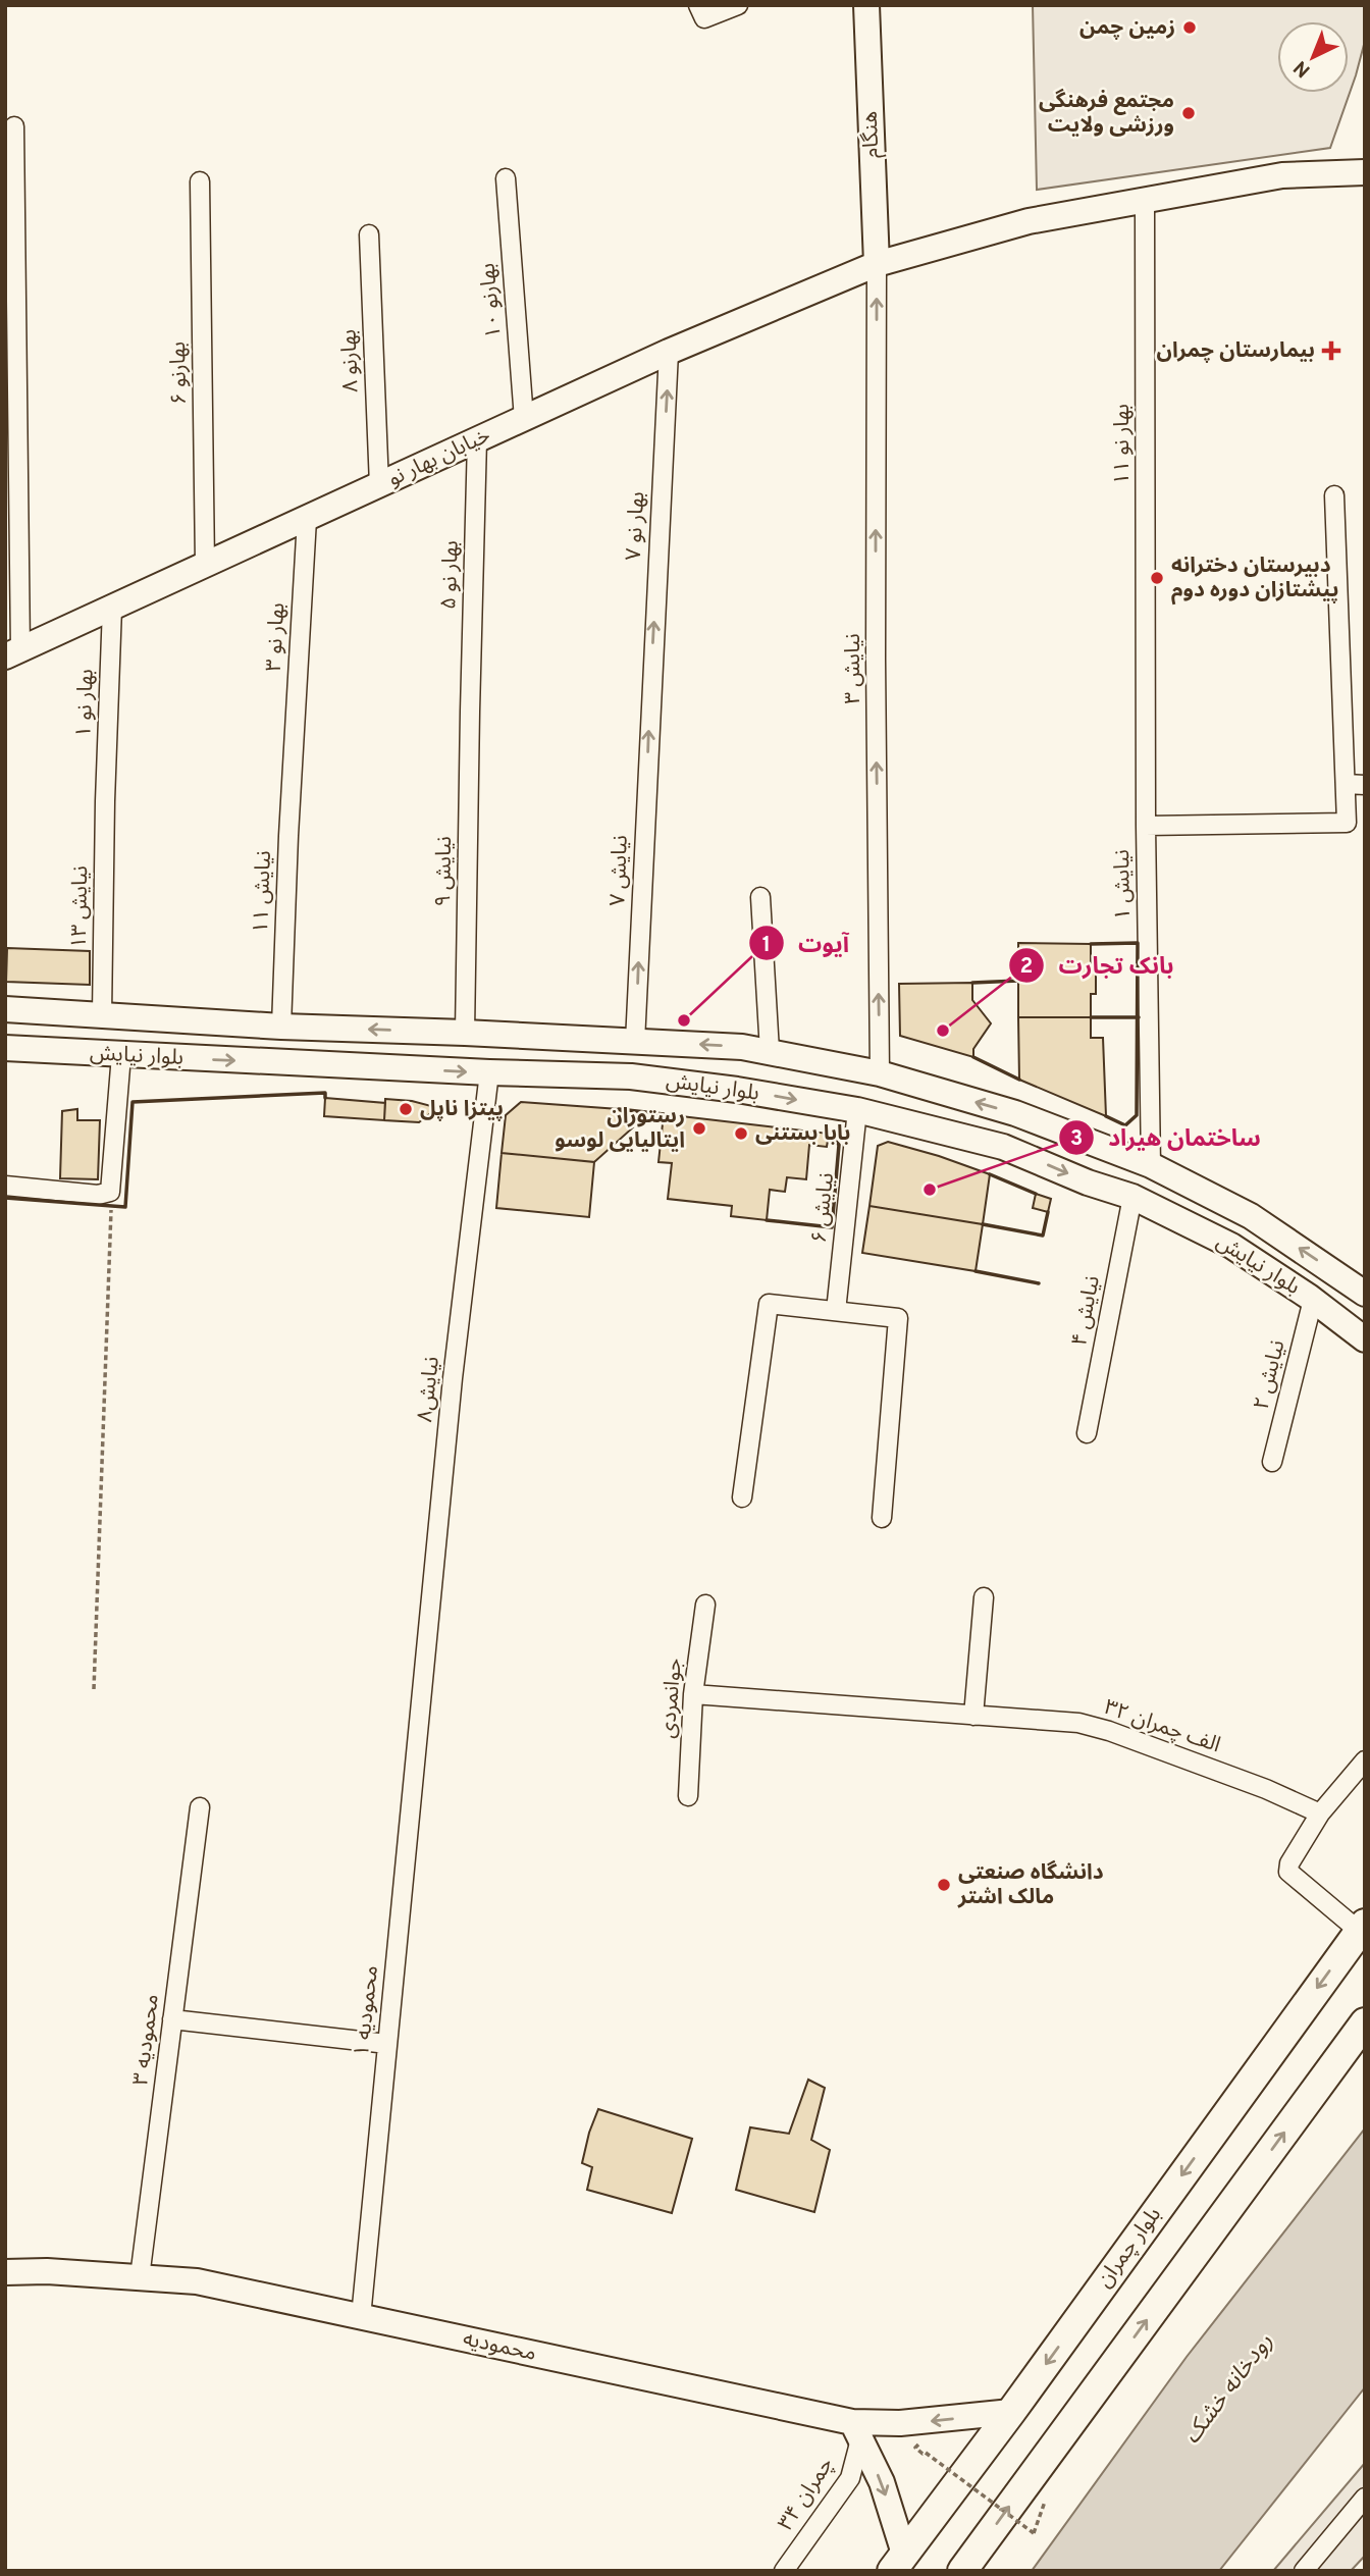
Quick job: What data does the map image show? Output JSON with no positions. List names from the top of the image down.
{
  "streets": {
    "main road": ["بلوار چمران"],
    "street": [
      "هنگام",
      "۱۰ بهارنو",
      "۸ بهارنو",
      "۶ بهارنو",
      "۱۱ بهار نو",
      "خیابان بهار نو",
      "۷ بهار نو",
      "۵ بهار نو",
      "۳ بهار نو",
      "نیایش ۳",
      "۱ بهار نو",
      "نیایش ۷",
      "نیایش ۹",
      "نیایش ۱",
      "نیایش ۱۱",
      "نیایش ۱۳",
      "بلوار نیایش",
      "نیایش ۶",
      "نیایش ۴",
      "نیایش ۲",
      "نیایش۸",
      "جوانمردی",
      "۳۲ الف چمران",
      "۱ محمودیه",
      "۳ محمودیه",
      "محمودیه",
      "۳۴ چمران"
    ]
  },
  "crossings": [
    ["هنگام", "خیابان بهار نو"],
    ["هنگام", "نیایش ۳"],
    ["۱۰ بهارنو", "خیابان بهار نو"],
    ["۸ بهارنو", "خیابان بهار نو"],
    ["۶ بهارنو", "خیابان بهار نو"],
    ["۱۱ بهار نو", "خیابان بهار نو"],
    ["۱۱ بهار نو", "نیایش ۱"],
    ["خیابان بهار نو", "۷ بهار نو"],
    ["خیابان بهار نو", "۵ بهار نو"],
    ["خیابان بهار نو", "۳ بهار نو"],
    ["خیابان بهار نو", "نیایش ۳"],
    ["خیابان بهار نو", "۱ بهار نو"],
    ["۷ بهار نو", "نیایش ۷"],
    ["۵ بهار نو", "نیایش ۹"],
    ["۳ بهار نو", "نیایش ۱۱"],
    ["نیایش ۳", "بلوار نیایش"],
    ["۱ بهار نو", "نیایش ۱۳"],
    ["نیایش ۷", "بلوار نیایش"],
    ["نیایش ۹", "بلوار نیایش"],
    ["نیایش ۱", "بلوار نیایش"],
    ["نیایش ۱۱", "بلوار نیایش"],
    ["نیایش ۱۳", "بلوار نیایش"],
    ["بلوار نیایش", "نیایش ۶"],
    ["بلوار نیایش", "نیایش ۴"],
    ["بلوار نیایش", "نیایش ۲"],
    ["بلوار نیایش", "نیایش۸"],
    ["نیایش۸", "۱ محمودیه"],
    ["جوانمردی", "۳۲ الف چمران"],
    ["۱ محمودیه", "محمودیه"],
    ["۳ محمودیه", "محمودیه"],
    ["بلوار چمران", "محمودیه"],
    ["محمودیه", "۳۴ چمران"]
  ],
  "one_way": ["۷ بهار نو", "نیایش ۳"],
  "water": ["رودخانه خشک"],
  "places": {
    "other": [
      "زمین چمن",
      "مجتمع فرهنگی ورزشی ولایت",
      "دبیرستان دخترانه پیشتازان دوره دوم",
      "آیوت",
      "بانک تجارت",
      "پیتزا ناپل",
      "رستوران ایتالیایی لوسو",
      "بابا بستنی",
      "ساختمان هیراد",
      "دانشگاه صنعتی مالک اشتر"
    ],
    "health": ["بیمارستان چمران"]
  },
  "north": "bottom left"
}
